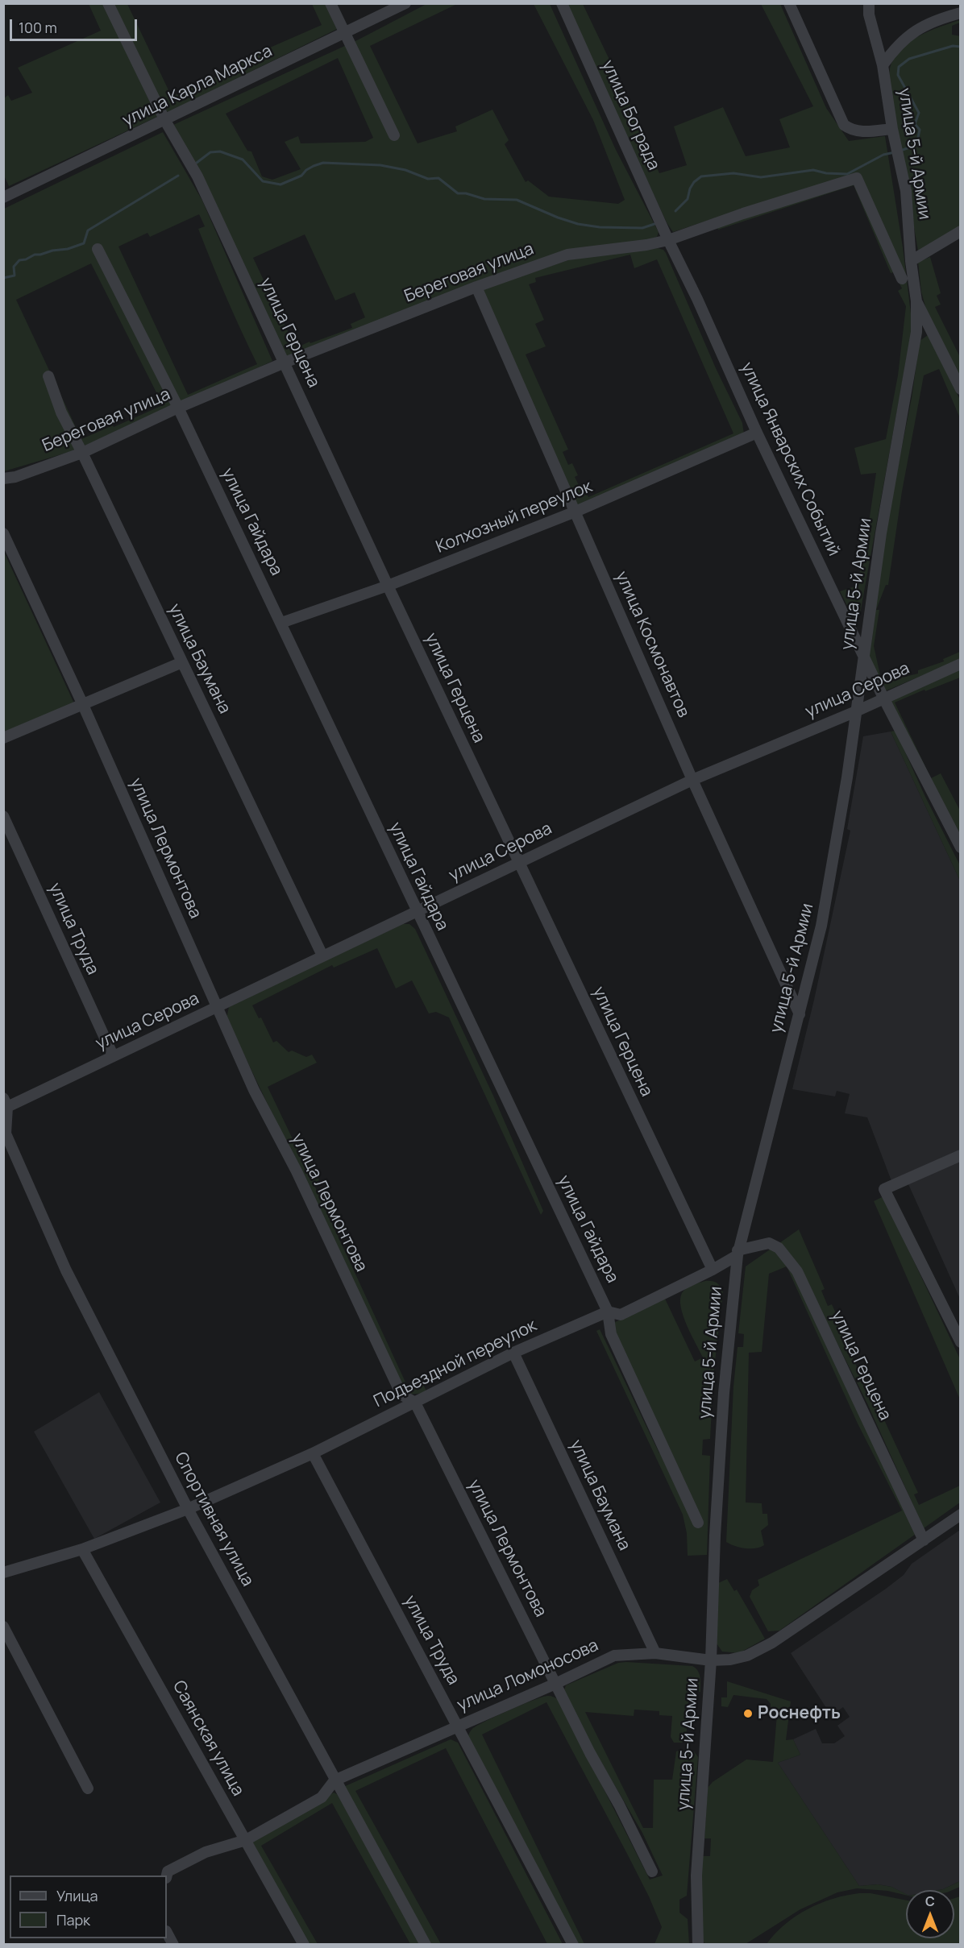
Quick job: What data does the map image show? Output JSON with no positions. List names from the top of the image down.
{
  "streets": {
    "street": [
      "улица Карла Маркса",
      "улица Бограда",
      "улица 5-й Армии",
      "Береговая улица",
      "улица Герцена",
      "улица Январских Событий",
      "Колхозный переулок",
      "улица Гайдара",
      "улица Космонавтов",
      "улица Баумана",
      "улица Серова",
      "улица Лермонтова",
      "улица Труда",
      "Подъездной переулок",
      "Спортивная улица",
      "улица Ломоносова",
      "Саянская улица"
    ]
  },
  "crossings": [
    ["улица Карла Маркса", "улица Герцена"],
    ["улица Бограда", "Береговая улица"],
    ["улица Бограда", "улица Январских Событий"],
    ["улица 5-й Армии", "улица Герцена"],
    ["улица 5-й Армии", "улица Январских Событий"],
    ["улица 5-й Армии", "улица Космонавтов"],
    ["улица 5-й Армии", "улица Серова"],
    ["улица 5-й Армии", "Подъездной переулок"],
    ["улица 5-й Армии", "улица Ломоносова"],
    ["Береговая улица", "улица Герцена"],
    ["Береговая улица", "улица Январских Событий"],
    ["Береговая улица", "улица Гайдара"],
    ["Береговая улица", "улица Космонавтов"],
    ["Береговая улица", "улица Баумана"],
    ["улица Герцена", "Колхозный переулок"],
    ["улица Герцена", "улица Серова"],
    ["улица Герцена", "Подъездной переулок"],
    ["улица Герцена", "улица Ломоносова"],
    ["улица Январских Событий", "Колхозный переулок"],
    ["улица Январских Событий", "улица Серова"],
    ["Колхозный переулок", "улица Гайдара"],
    ["Колхозный переулок", "улица Космонавтов"],
    ["улица Гайдара", "улица Серова"],
    ["улица Гайдара", "Подъездной переулок"],
    ["улица Космонавтов", "улица Серова"],
    ["улица Баумана", "улица Серова"],
    ["улица Баумана", "Подъездной переулок"],
    ["улица Баумана", "улица Ломоносова"],
    ["улица Серова", "улица Лермонтова"],
    ["улица Серова", "улица Труда"],
    ["улица Серова", "Спортивная улица"],
    ["улица Лермонтова", "Подъездной переулок"],
    ["улица Лермонтова", "улица Ломоносова"],
    ["улица Труда", "Подъездной переулок"],
    ["улица Труда", "улица Ломоносова"],
    ["Подъездной переулок", "Спортивная улица"],
    ["Подъездной переулок", "Саянская улица"],
    ["Спортивная улица", "улица Ломоносова"],
    ["улица Ломоносова", "Саянская улица"]
  ],
  "places": ["Роснефть"],
  "legend": ["Улица", "Парк"],
  "scale_bar": "100 m",
  "north": "top"
}
